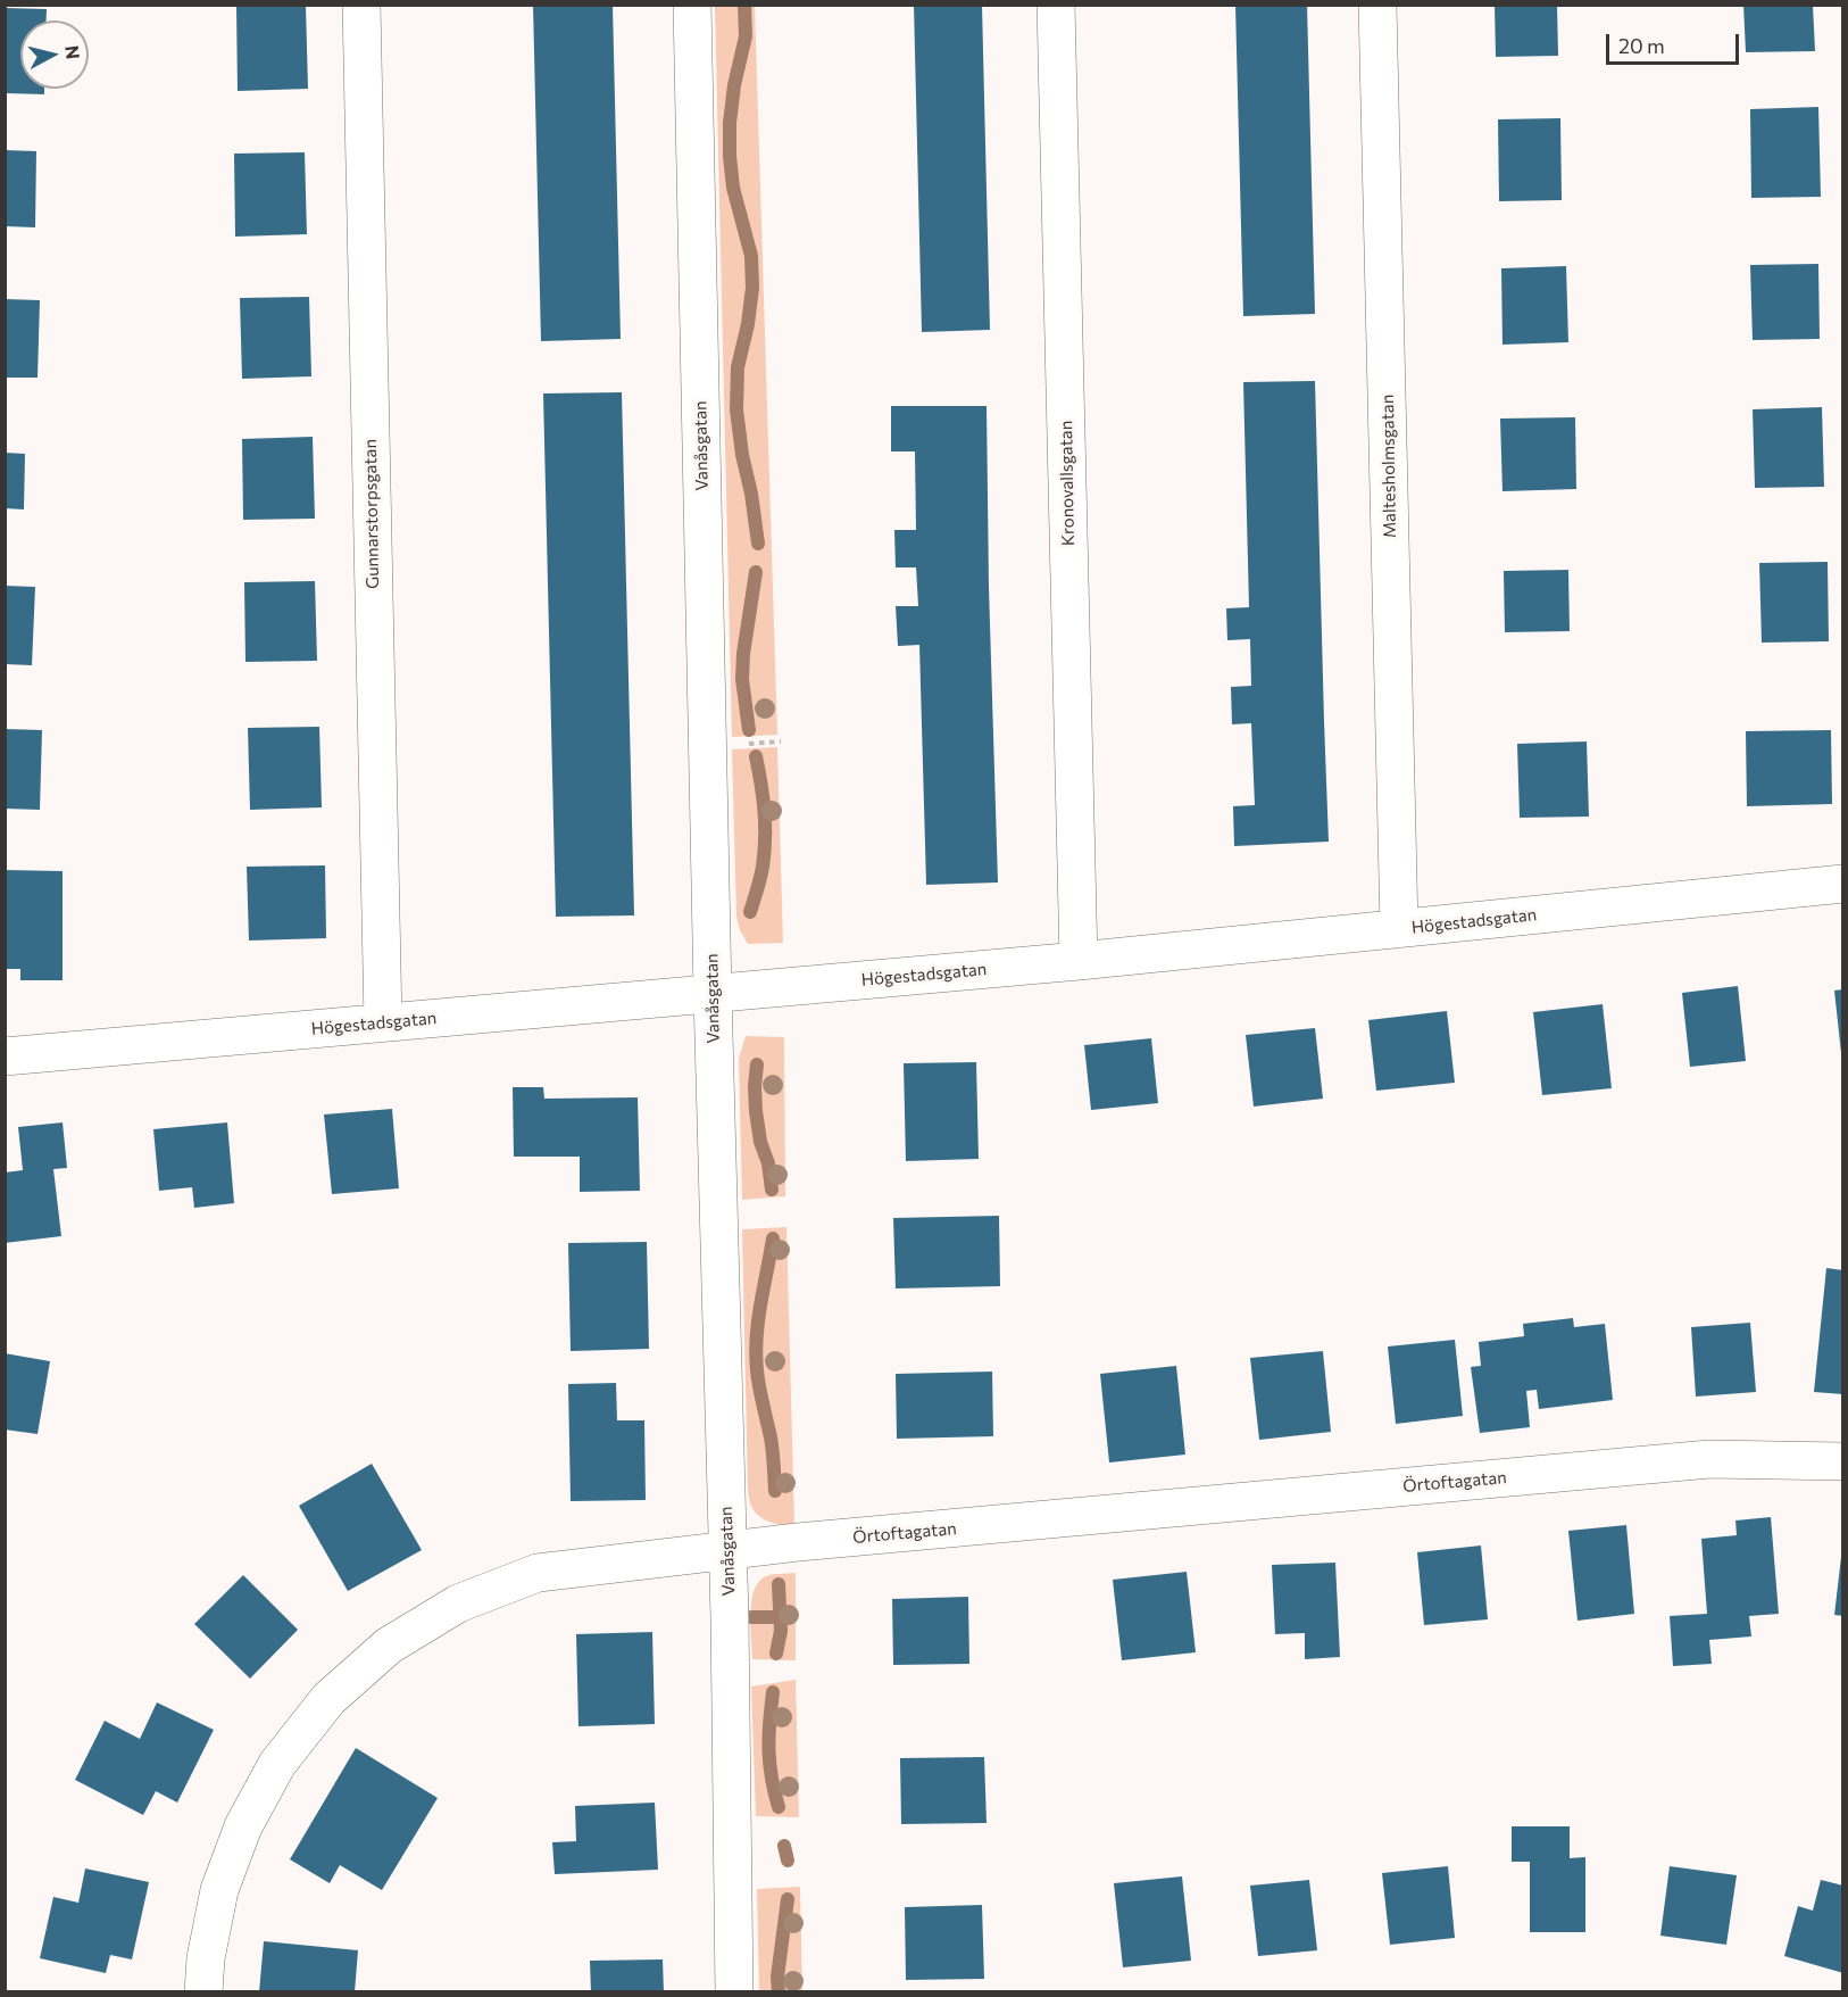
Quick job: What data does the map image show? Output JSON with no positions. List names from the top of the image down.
{
  "streets": {
    "street": [
      "Vanåsgatan",
      "Maltesholmsgatan",
      "Kronovallsgatan",
      "Gunnarstorpsgatan",
      "Högestadsgatan",
      "Örtoftagatan"
    ]
  },
  "crossings": [
    ["Vanåsgatan", "Högestadsgatan"],
    ["Vanåsgatan", "Örtoftagatan"],
    ["Maltesholmsgatan", "Högestadsgatan"],
    ["Kronovallsgatan", "Högestadsgatan"],
    ["Gunnarstorpsgatan", "Högestadsgatan"]
  ],
  "scale_bar": "20 m",
  "north": "right"
}
